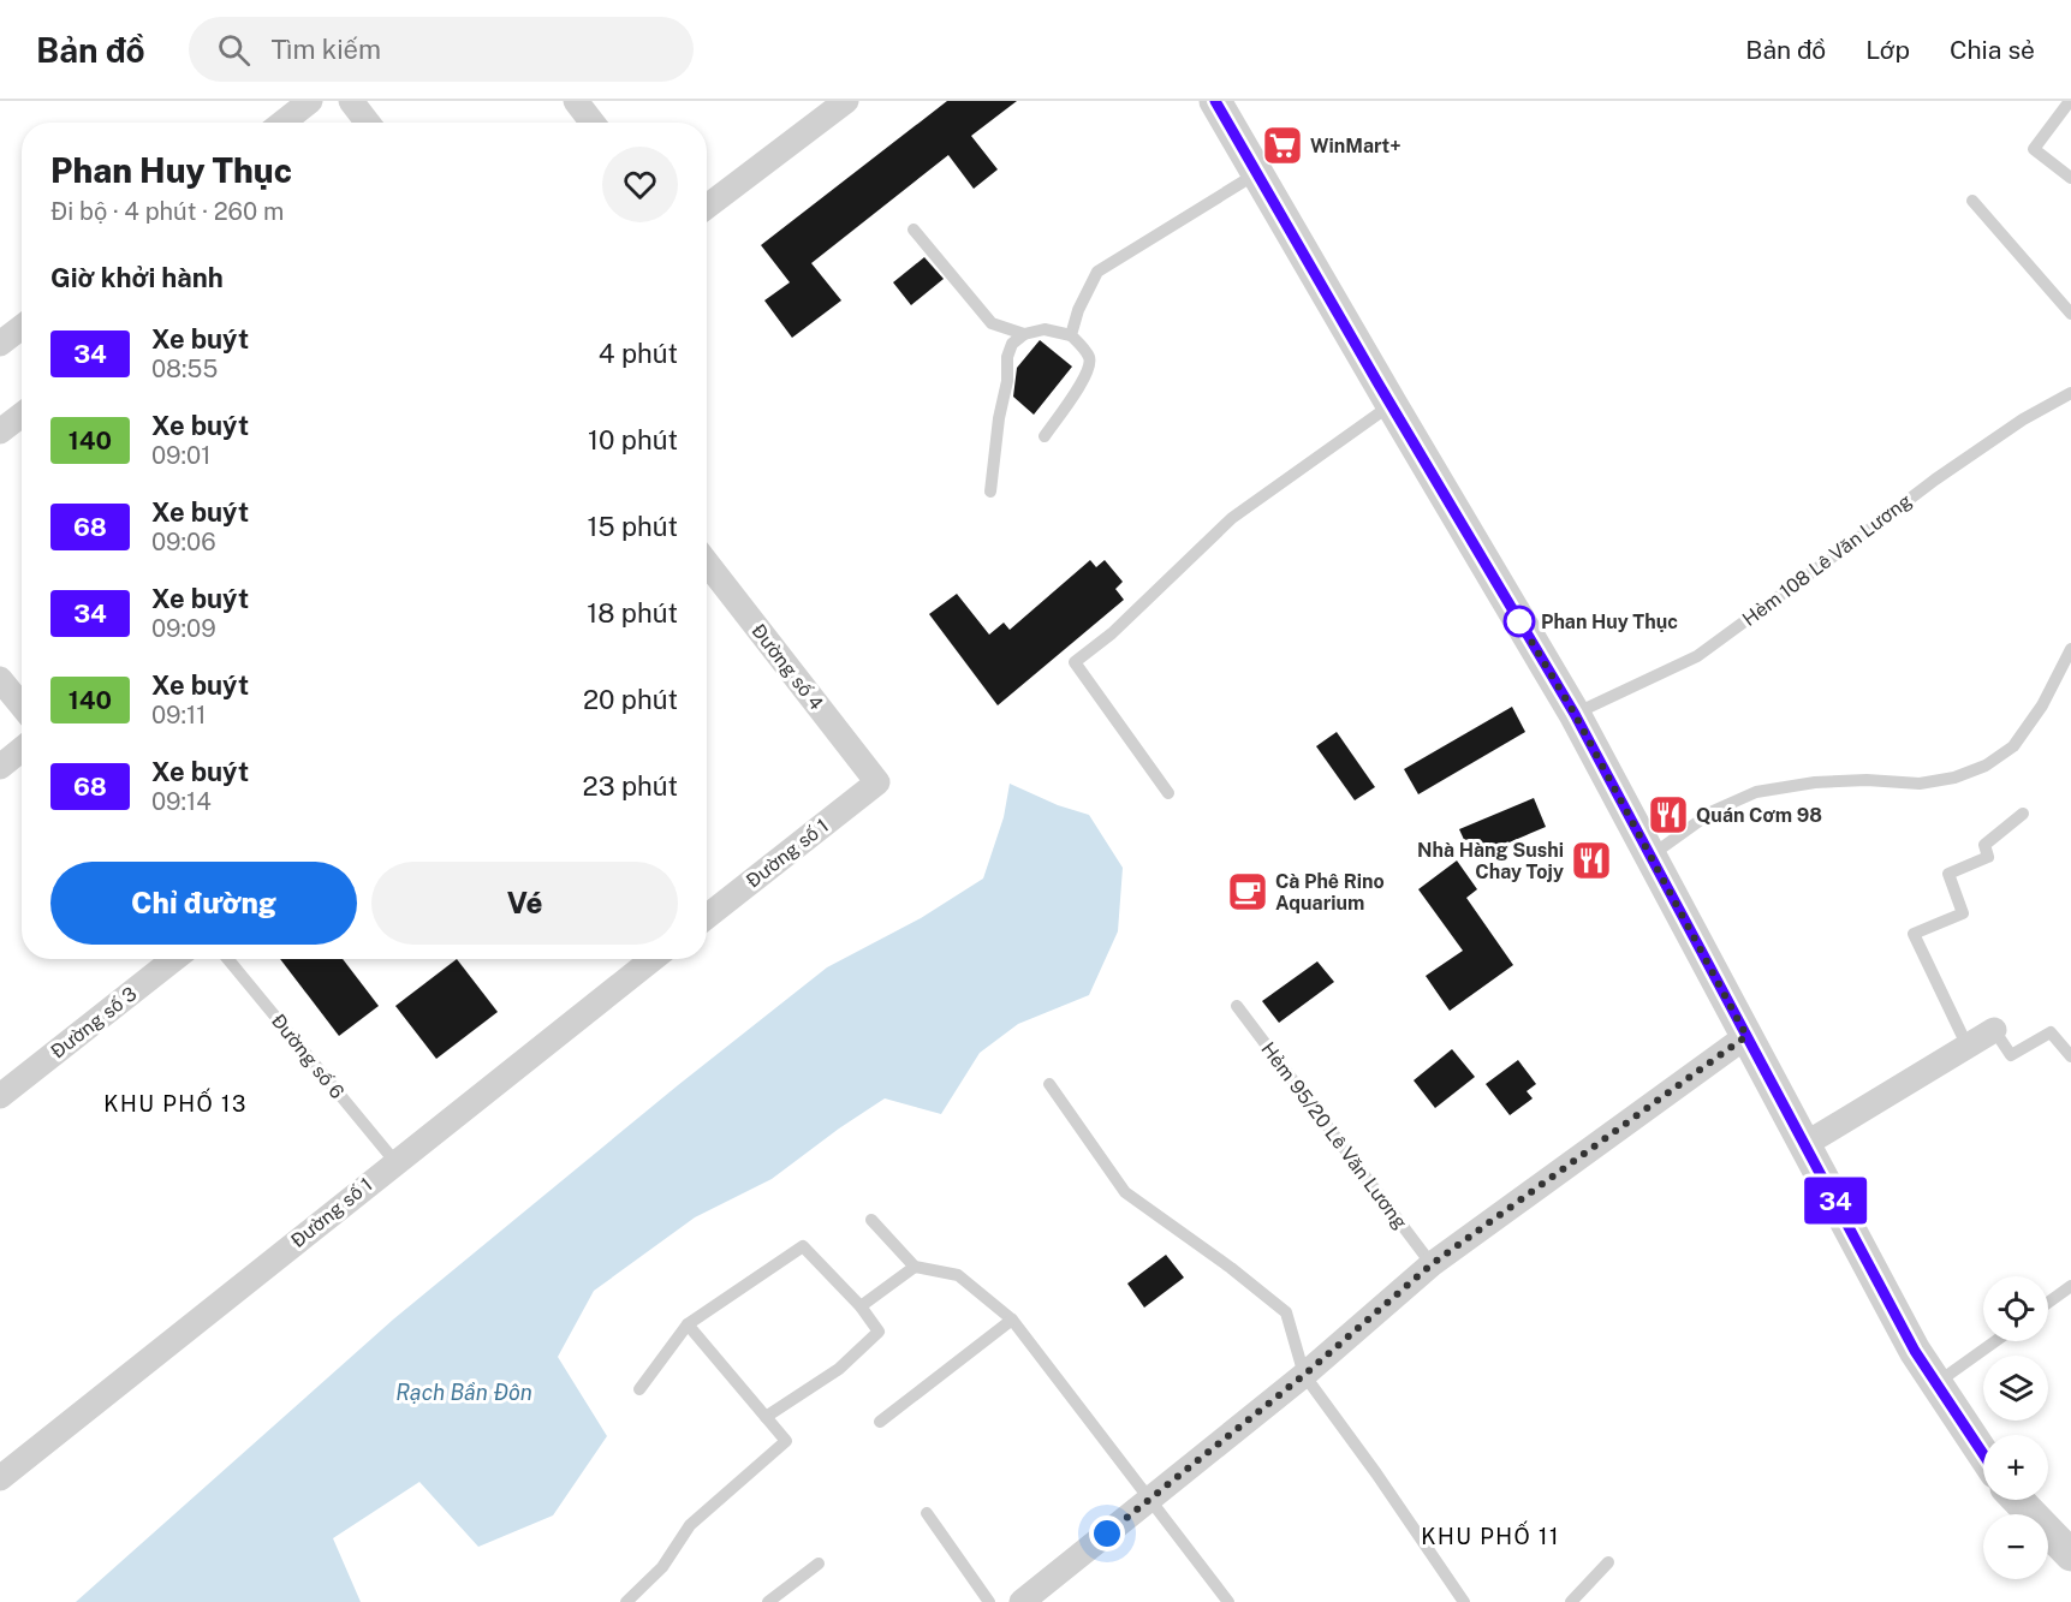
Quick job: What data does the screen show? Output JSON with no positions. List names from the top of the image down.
{
  "streets": {
    "street": ["Đường số 4", "Đường số 1", "Đường số 3"],
    "lane": ["Hẻm 108 Lê Văn Lương", "Đường số 6", "Hẻm 95/20 Lê Văn Lương"]
  },
  "crossings": [
    ["Đường số 4", "Đường số 1"],
    ["Đường số 1", "Đường số 6"]
  ],
  "districts": ["KHU PHỐ 13", "KHU PHỐ 11"],
  "water": ["Rạch Bần Đôn"],
  "places": {
    "supermarket": ["WinMart+"],
    "other": ["Phan Huy Thục"],
    "restaurant": ["Quán Cơm 98", "Nhà Hàng Sushi Chay Tojy"],
    "cafe": ["Cà Phê Rino Aquarium"]
  },
  "lines": ["bus line 34"],
  "page": {
    "header": "Bản đồ",
    "search": "Tìm kiếm",
    "nav": ["Bản đồ", "Lớp", "Chia sẻ"],
    "on_map": "34",
    "heading": [
      ["Phan Huy Thục", "Đi bộ · 4 phút · 260 m"],
      "Giờ khởi hành"
    ],
    "list": [
      {
        "mark": "34",
        "name": "Xe buýt",
        "note": "08:55",
        "value": "4 phút"
      },
      {
        "mark": "140",
        "name": "Xe buýt",
        "note": "09:01",
        "value": "10 phút"
      },
      {
        "mark": "68",
        "name": "Xe buýt",
        "note": "09:06",
        "value": "15 phút"
      },
      {
        "mark": "34",
        "name": "Xe buýt",
        "note": "09:09",
        "value": "18 phút"
      },
      {
        "mark": "140",
        "name": "Xe buýt",
        "note": "09:11",
        "value": "20 phút"
      },
      {
        "mark": "68",
        "name": "Xe buýt",
        "note": "09:14",
        "value": "23 phút"
      }
    ],
    "buttons": ["Chỉ đường", "Vé"],
    "map_buttons": ["+", "−"]
  }
}
